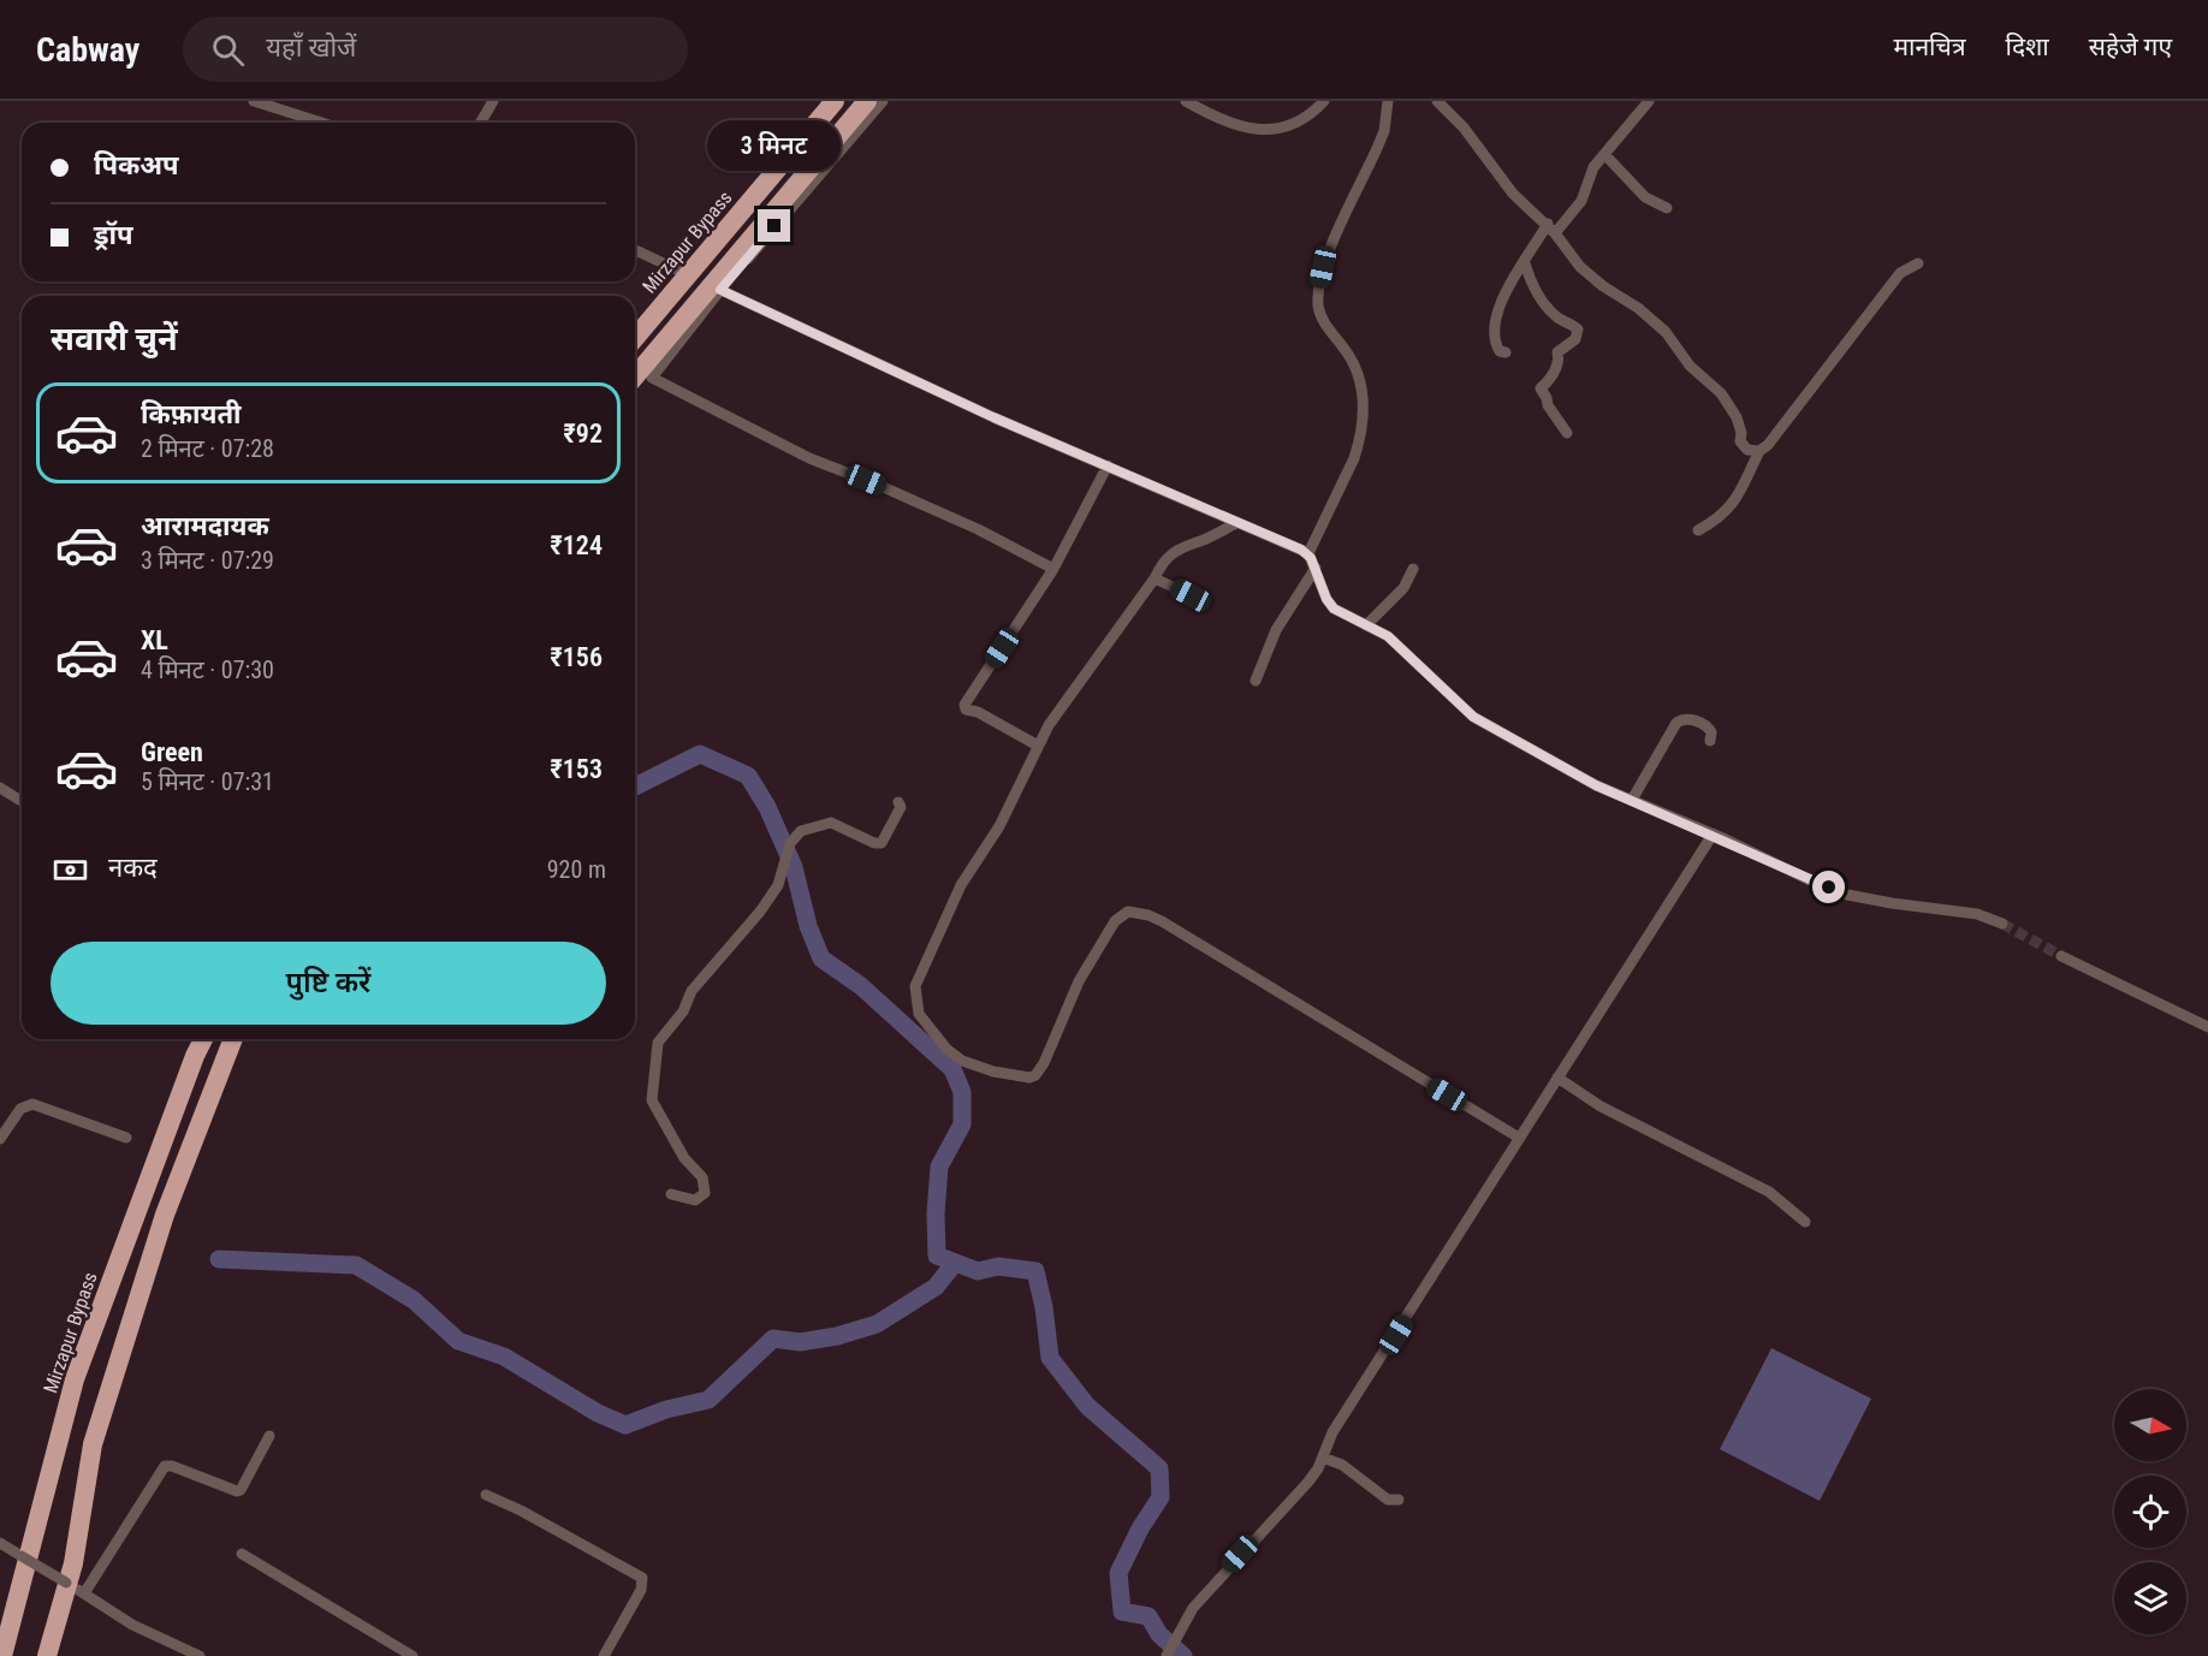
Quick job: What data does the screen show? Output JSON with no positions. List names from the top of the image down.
{
  "streets": {
    "highway": ["Mirzapur Bypass"]
  },
  "north": "right",
  "page": {
    "header": "Cabway",
    "search": "यहाँ खोजें",
    "nav": ["मानचित्र", "दिशा", "सहेजे गए"],
    "bubble": "3 मिनट",
    "banner": ["पिकअप", "ड्रॉप"],
    "heading": "सवारी चुनें",
    "list": [
      {
        "name": "किफ़ायती",
        "note": "2 मिनट · 07:28",
        "value": "₹92"
      },
      {
        "name": "आरामदायक",
        "note": "3 मिनट · 07:29",
        "value": "₹124"
      },
      {
        "name": "XL",
        "note": "4 मिनट · 07:30",
        "value": "₹156"
      },
      {
        "name": "Green",
        "note": "5 मिनट · 07:31",
        "value": "₹153"
      }
    ],
    "pay": ["नकद", "920 m"],
    "buttons": "पुष्टि करें"
  }
}
